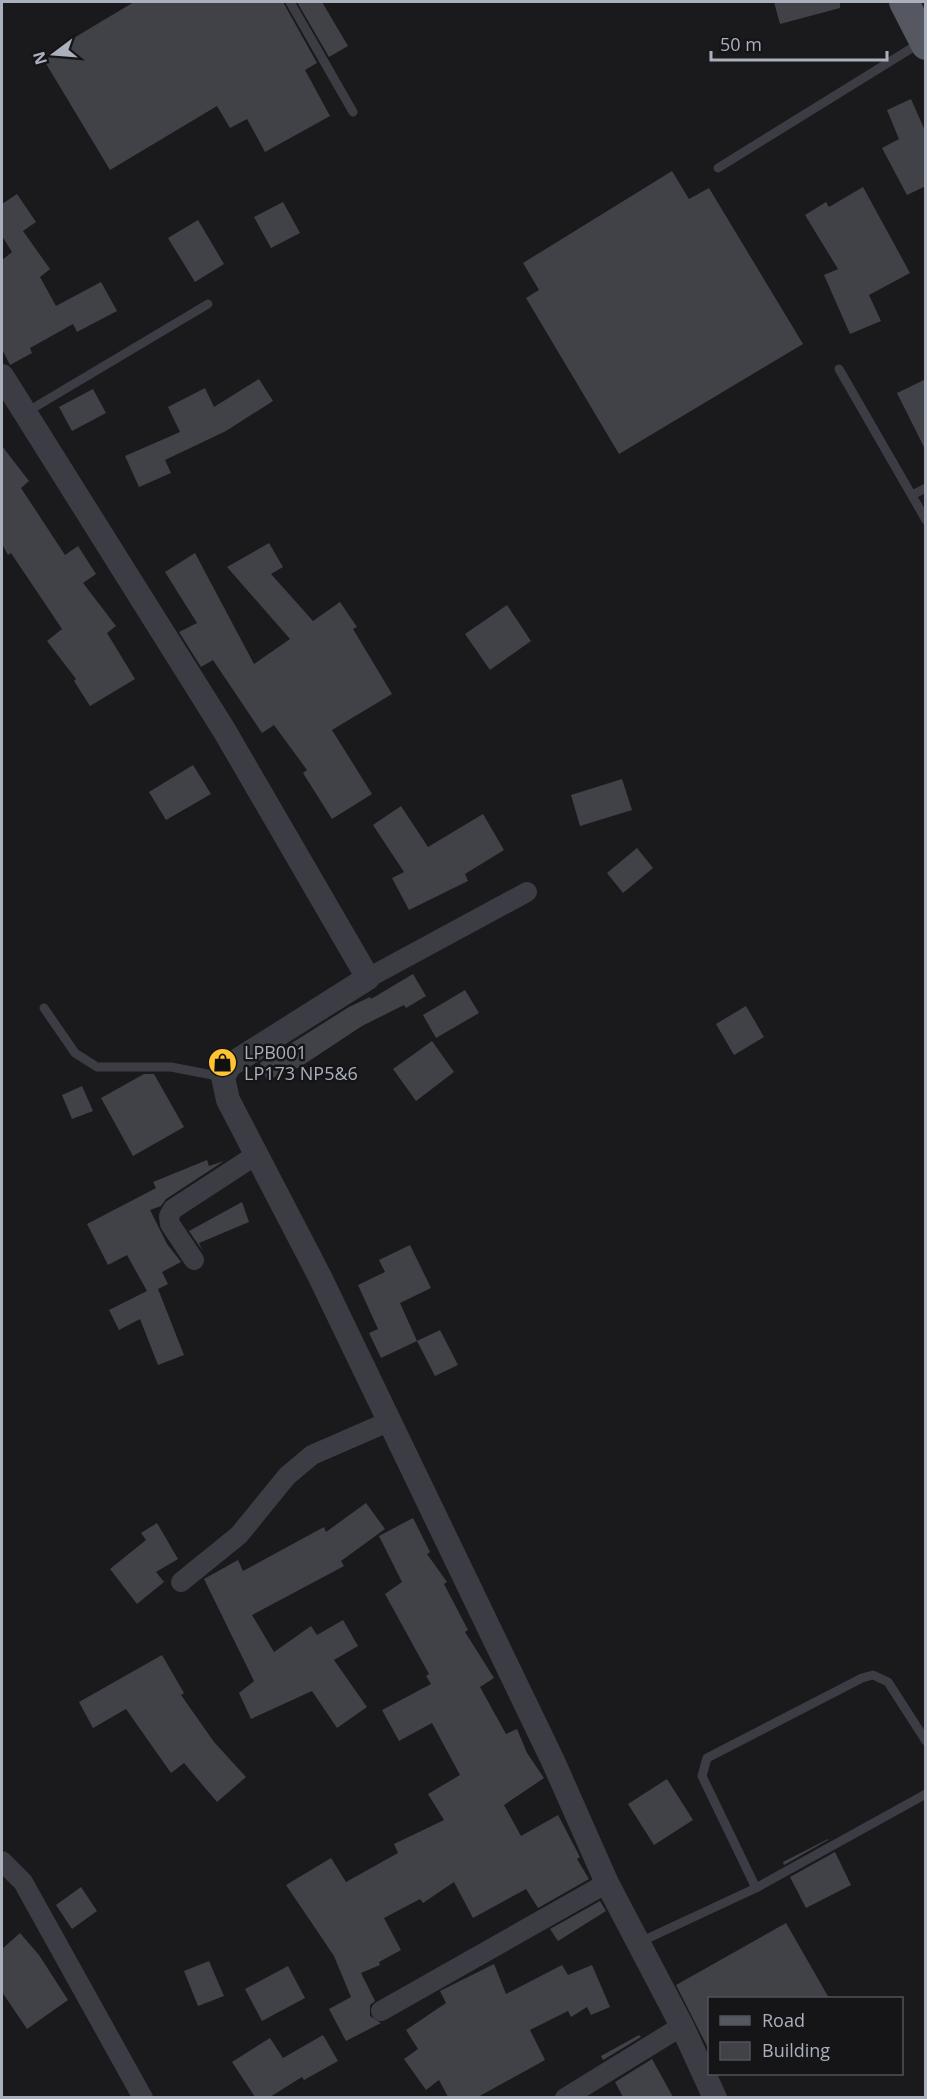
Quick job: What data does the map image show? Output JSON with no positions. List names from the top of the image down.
{
  "places": {
    "shop": ["LPB001 LP173 NP5&6"]
  },
  "legend": ["Road", "Building"],
  "scale_bar": "50 m",
  "north": "left"
}
